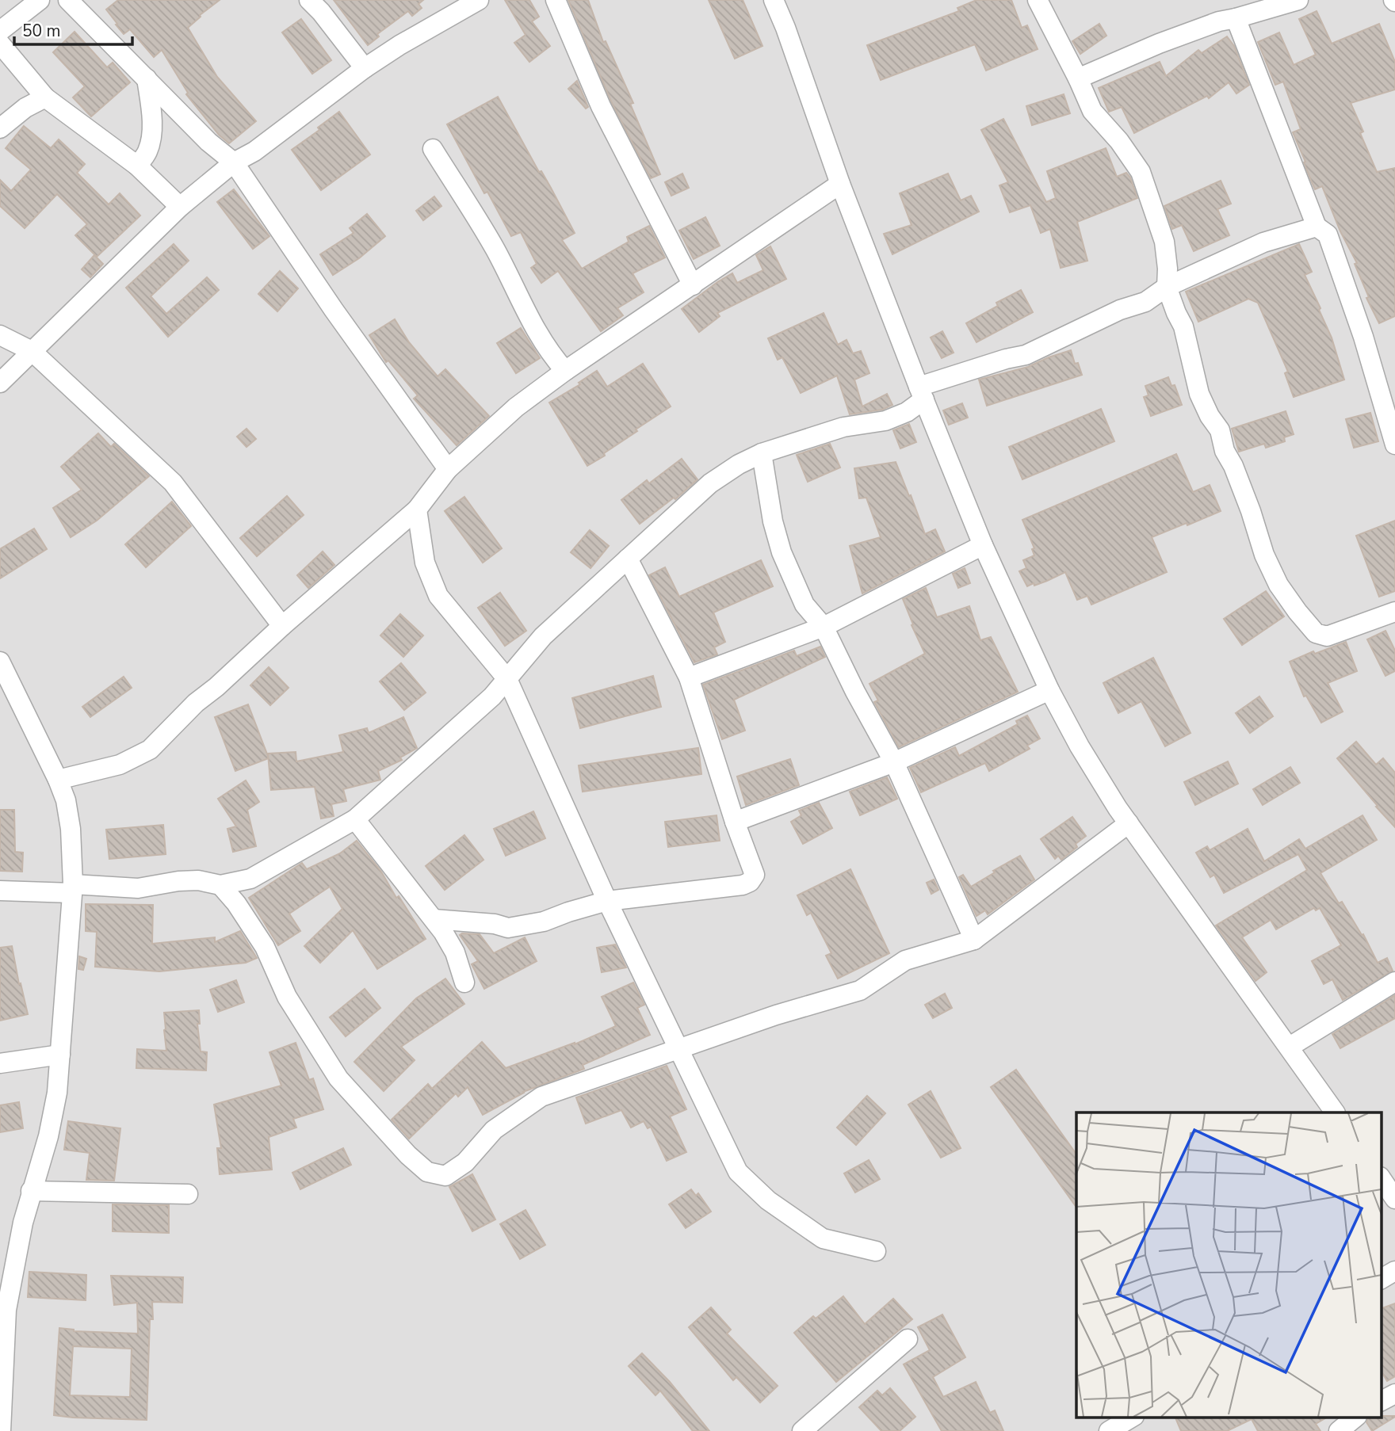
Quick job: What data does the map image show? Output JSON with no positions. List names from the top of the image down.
{
  "scale_bar": "50 m"
}
